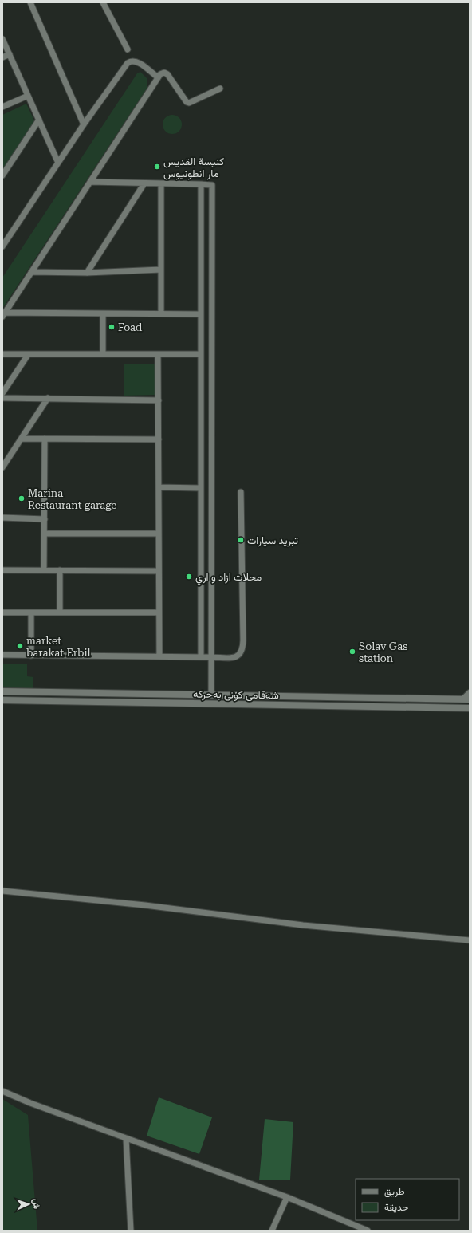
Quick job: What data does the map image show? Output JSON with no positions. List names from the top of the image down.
{
  "streets": {
    "street": ["شەقامی کۆنی بەحرکە"]
  },
  "places": [
    "كنيسة القديس مار انطونيوس",
    "Foad",
    "Marina Restaurant garage",
    "تبريد سيارات",
    "محلات ازاد و اري",
    "market barakat Erbil",
    "Solav Gas station"
  ],
  "legend": ["طريق", "حديقة"],
  "north": "right"
}
